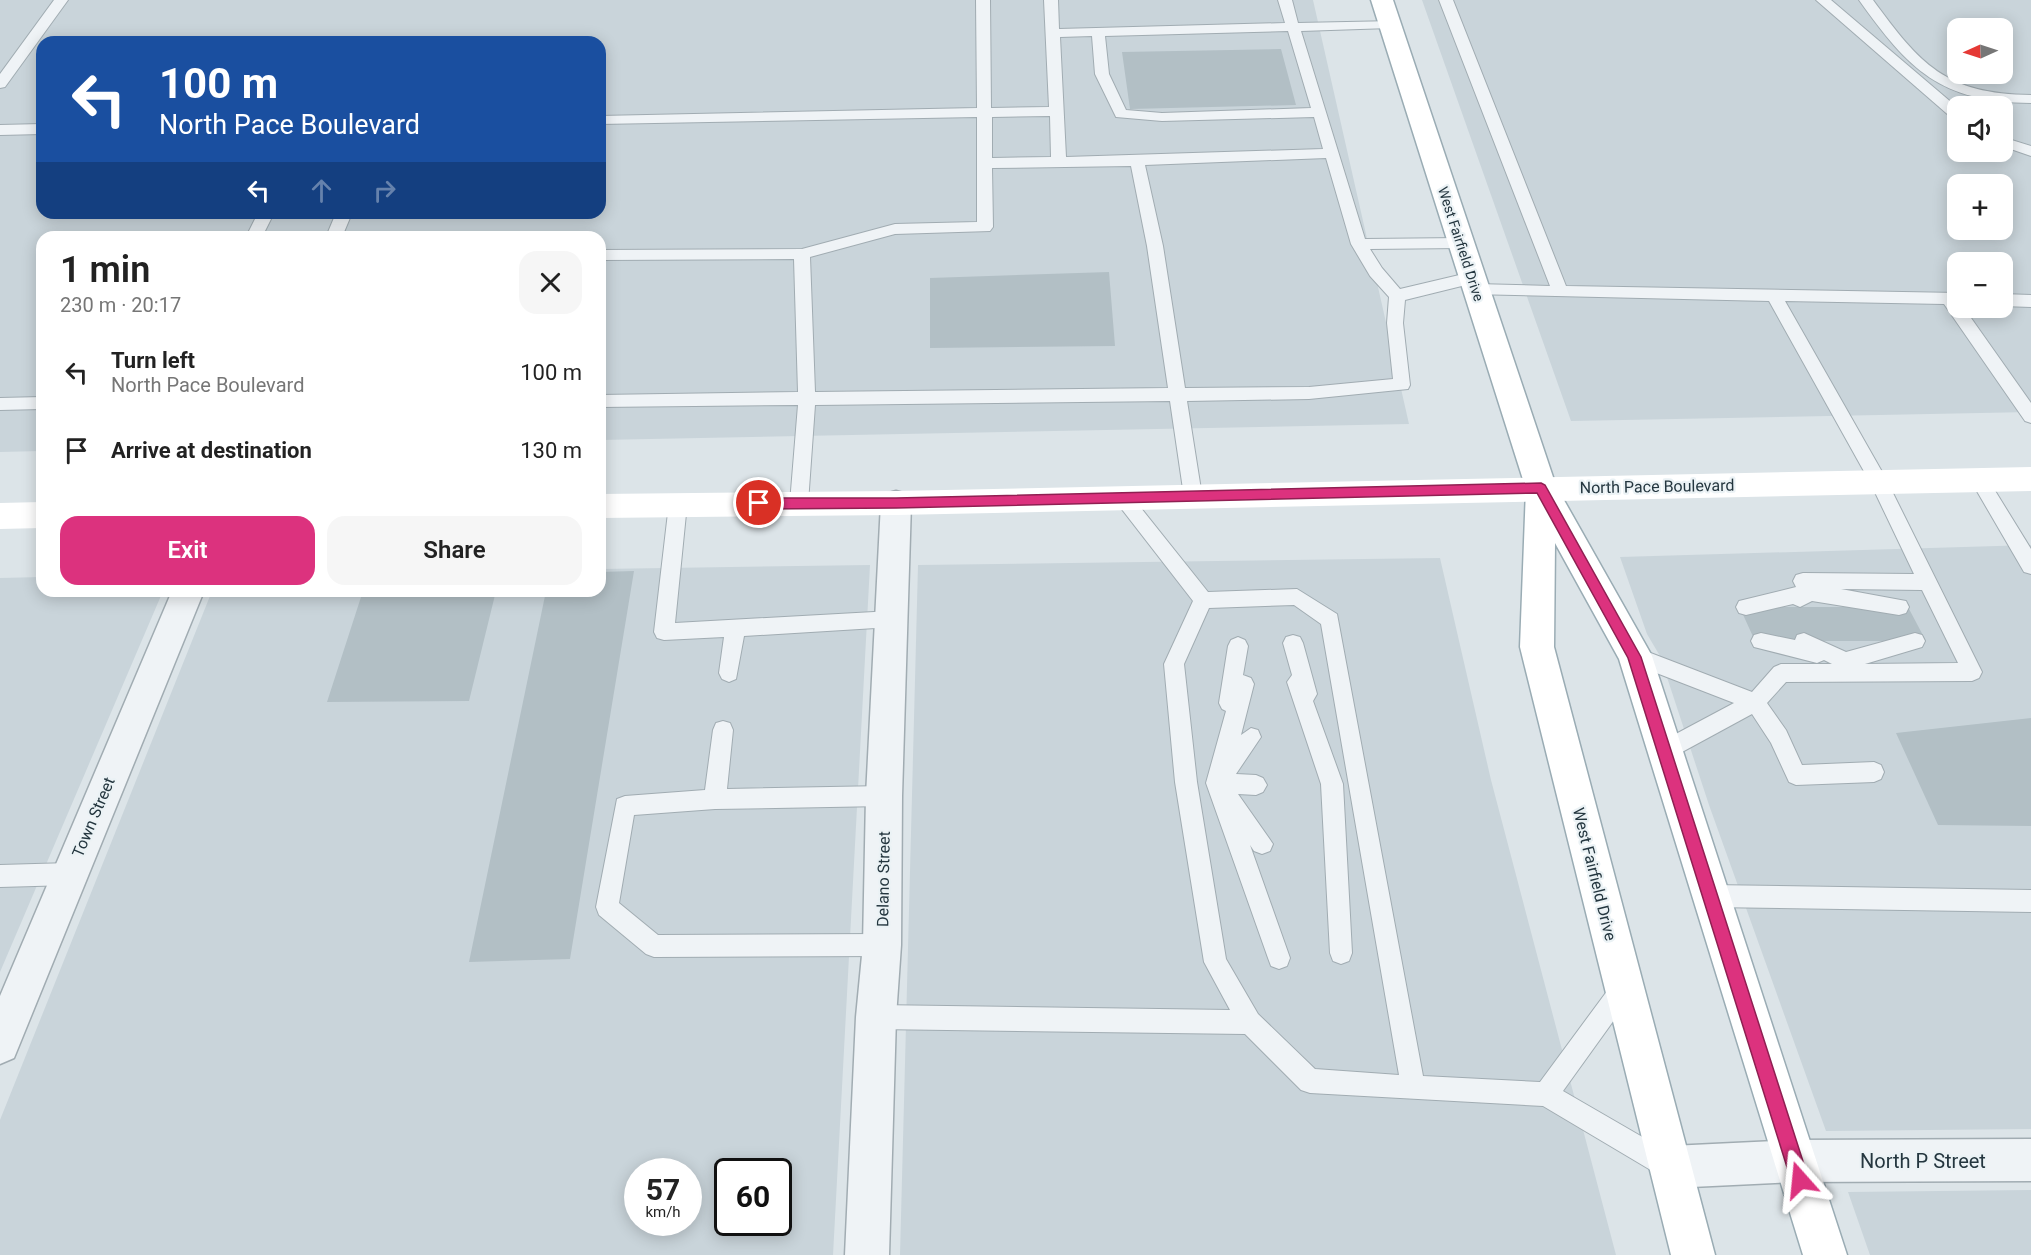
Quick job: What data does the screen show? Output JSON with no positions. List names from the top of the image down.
{
  "streets": {
    "main road": ["West Fairfield Drive", "North Pace Boulevard"],
    "street": ["Town Street", "Delano Street", "North P Street"]
  },
  "crossings": [
    ["West Fairfield Drive", "North Pace Boulevard"],
    ["West Fairfield Drive", "North P Street"],
    ["North Pace Boulevard", "Delano Street"]
  ],
  "north": "left",
  "page": {
    "map_buttons": ["+", "−"],
    "turn": ["100 m", "North Pace Boulevard"],
    "heading": ["1 min", "230 m · 20:17"],
    "list": [
      {
        "name": "Turn left",
        "note": "North Pace Boulevard",
        "value": "100 m"
      },
      {
        "name": "Arrive at destination",
        "value": "130 m"
      }
    ],
    "buttons": ["Exit", "Share"],
    "speed": "57 km/h",
    "limit": "60"
  }
}
